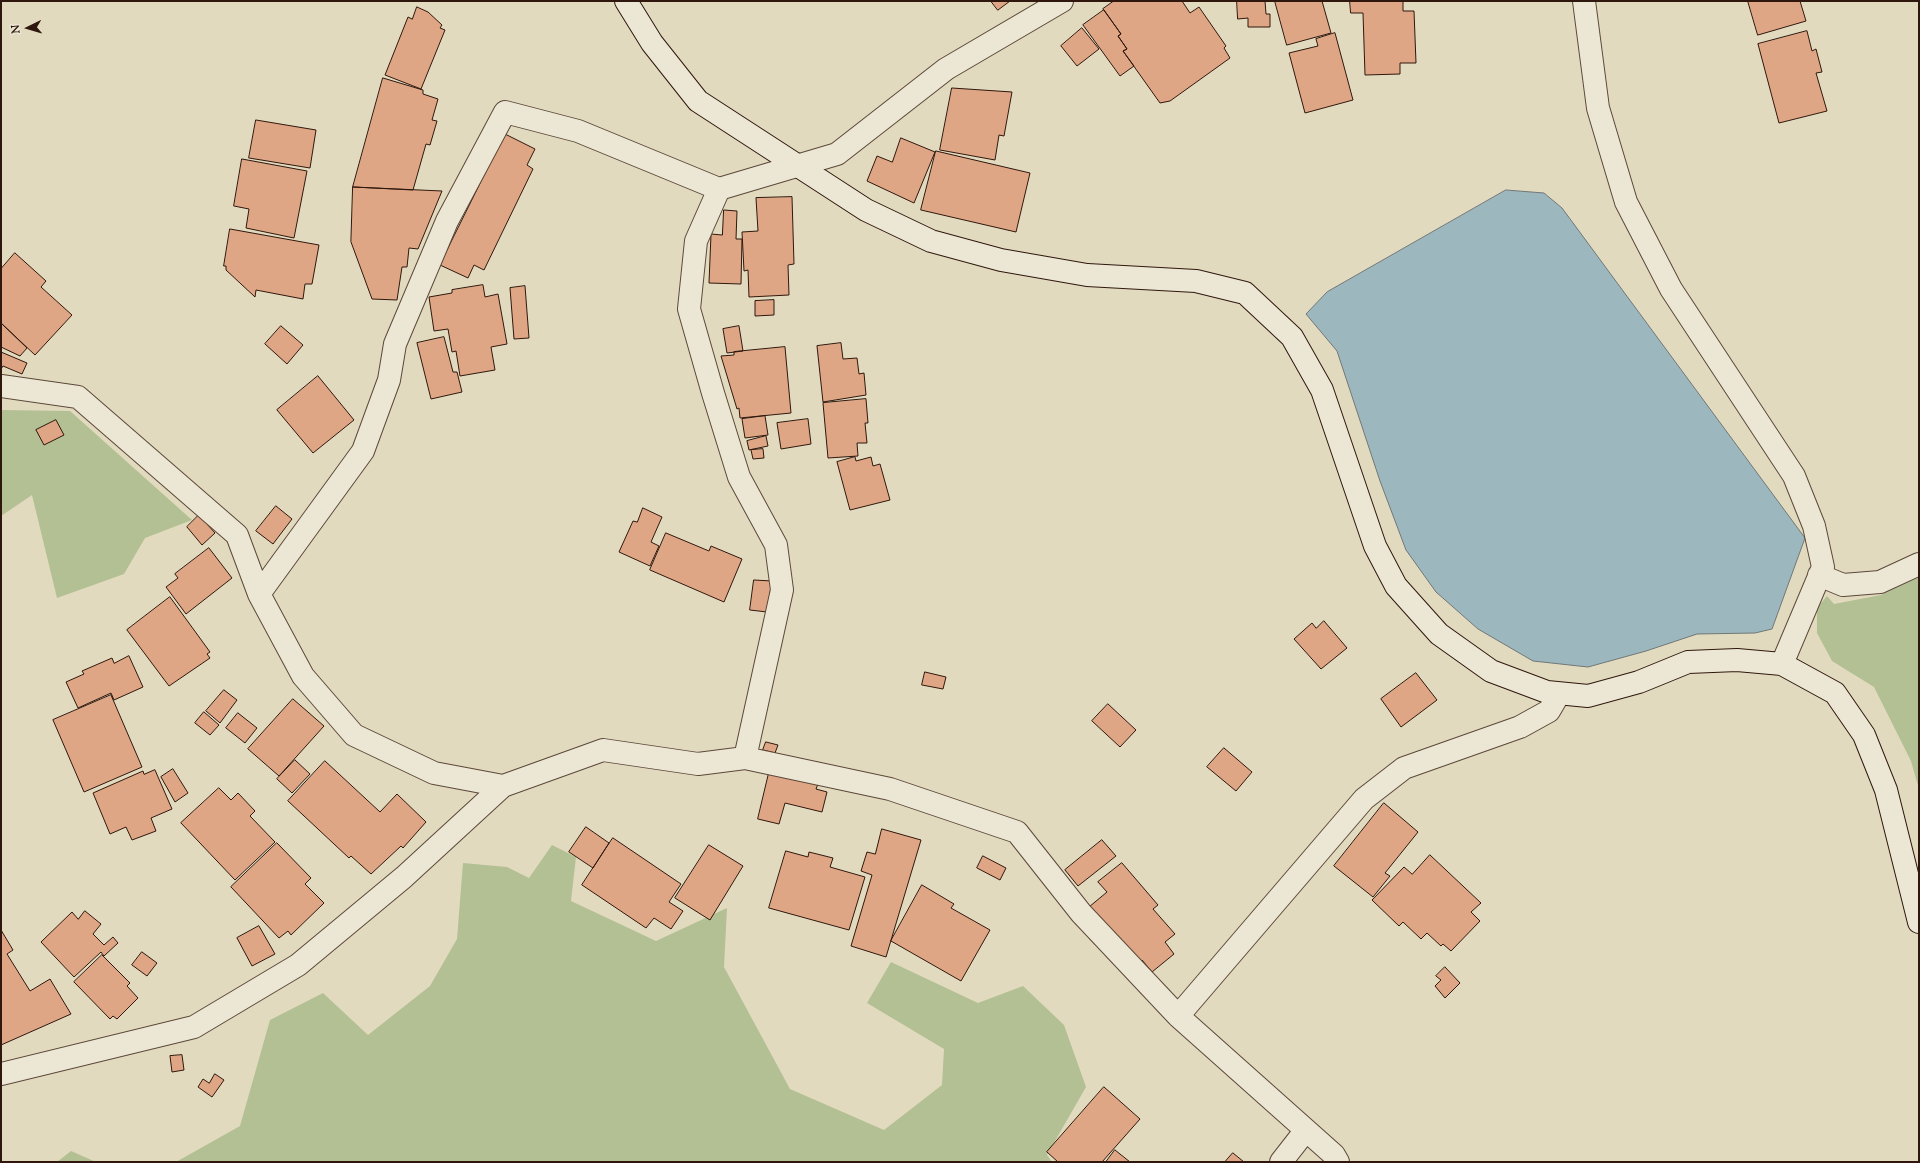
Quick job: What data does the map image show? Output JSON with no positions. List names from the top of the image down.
{
  "north": "left"
}
